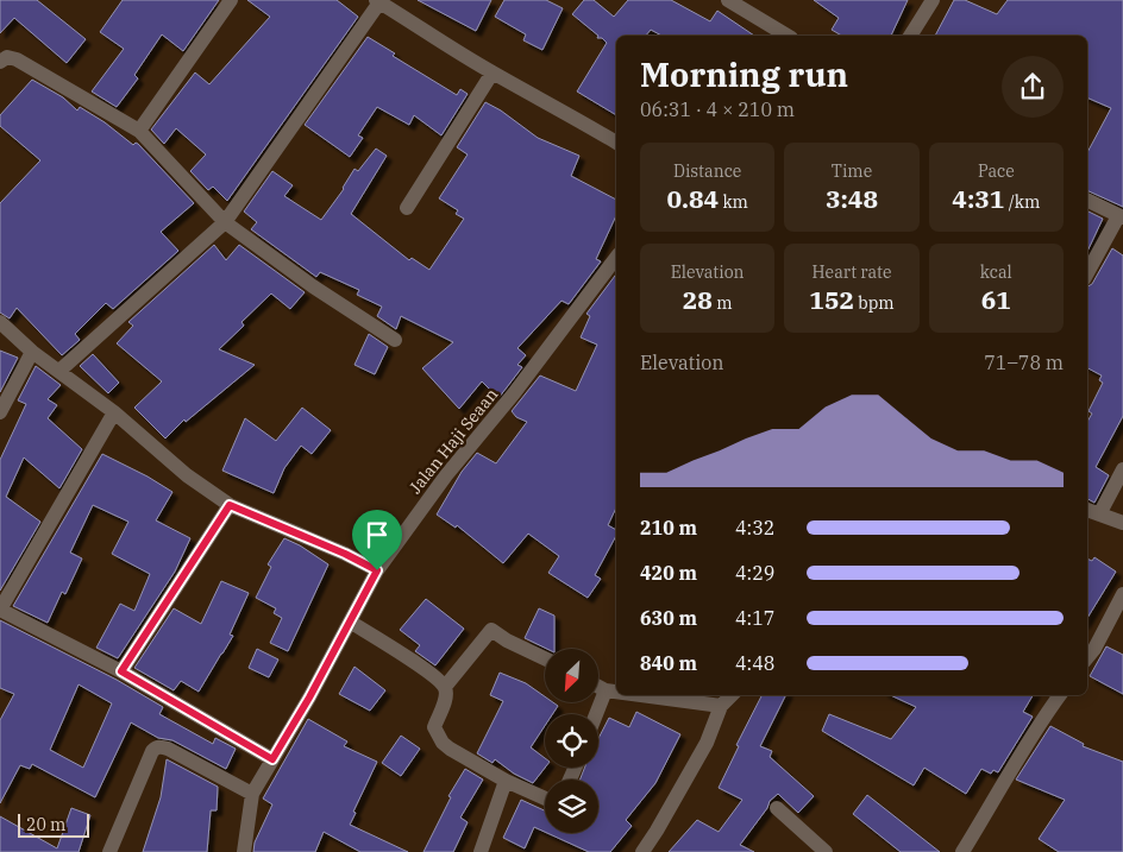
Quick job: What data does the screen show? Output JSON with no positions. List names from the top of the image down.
{
  "streets": {
    "street": ["Jalan Haji Seaan"]
  },
  "scale_bar": "20 m",
  "north": "bottom left",
  "page": {
    "heading": ["Morning run", "06:31 · 4 × 210 m"],
    "stats": [
      ["Distance", "0.84 km"],
      ["Time", "3:48"],
      ["Pace", "4:31 /km"],
      ["Elevation", "28 m"],
      ["Heart rate", "152 bpm"],
      ["kcal", "61"]
    ],
    "chart": ["Elevation", "71–78 m"],
    "list": [
      {
        "name": "210 m",
        "note": "4:32"
      },
      {
        "name": "420 m",
        "note": "4:29"
      },
      {
        "name": "630 m",
        "note": "4:17"
      },
      {
        "name": "840 m",
        "note": "4:48"
      }
    ],
    "scale": "20 m"
  }
}
